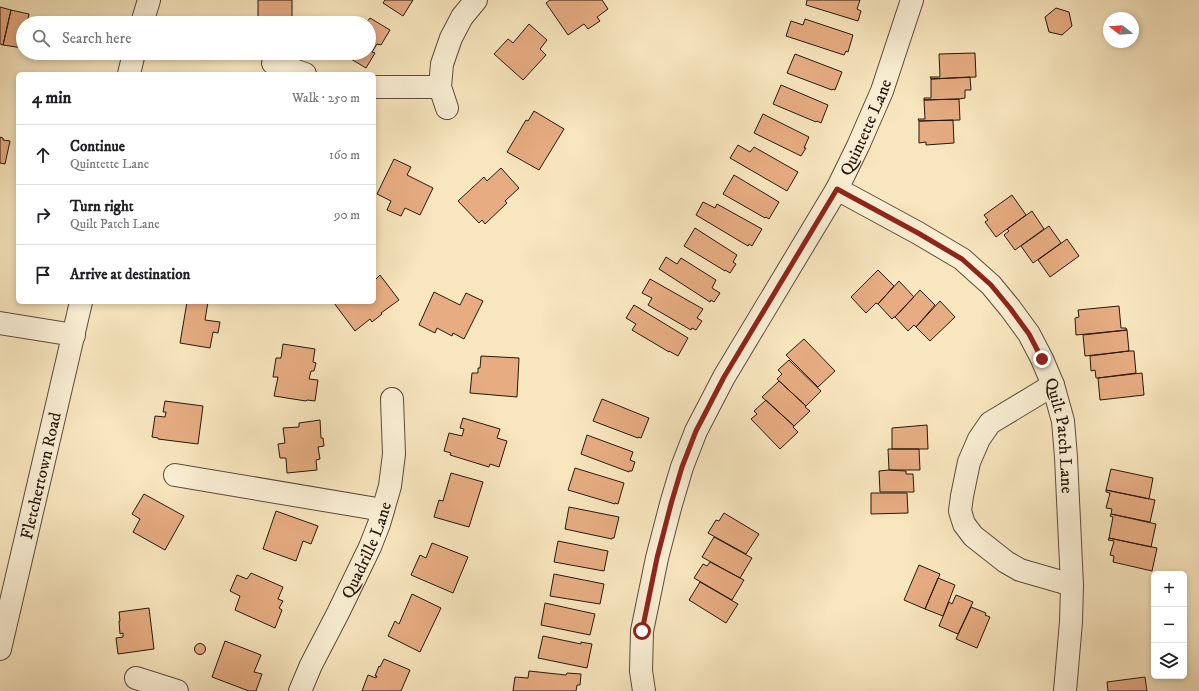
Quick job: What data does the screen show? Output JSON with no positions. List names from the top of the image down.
{
  "streets": {
    "street": [
      "Quintette Lane",
      "Quilt Patch Lane",
      "Fletchertown Road",
      "Quadrille Lane"
    ]
  },
  "crossings": [
    ["Quintette Lane", "Quilt Patch Lane"]
  ],
  "north": "left",
  "page": {
    "search": "Search here",
    "heading": ["4 min", "Walk · 250 m"],
    "list": [
      ["Continue", "Quintette Lane", "160 m"],
      ["Turn right", "Quilt Patch Lane", "90 m"],
      "Arrive at destination"
    ],
    "map_buttons": ["+", "−"]
  }
}
